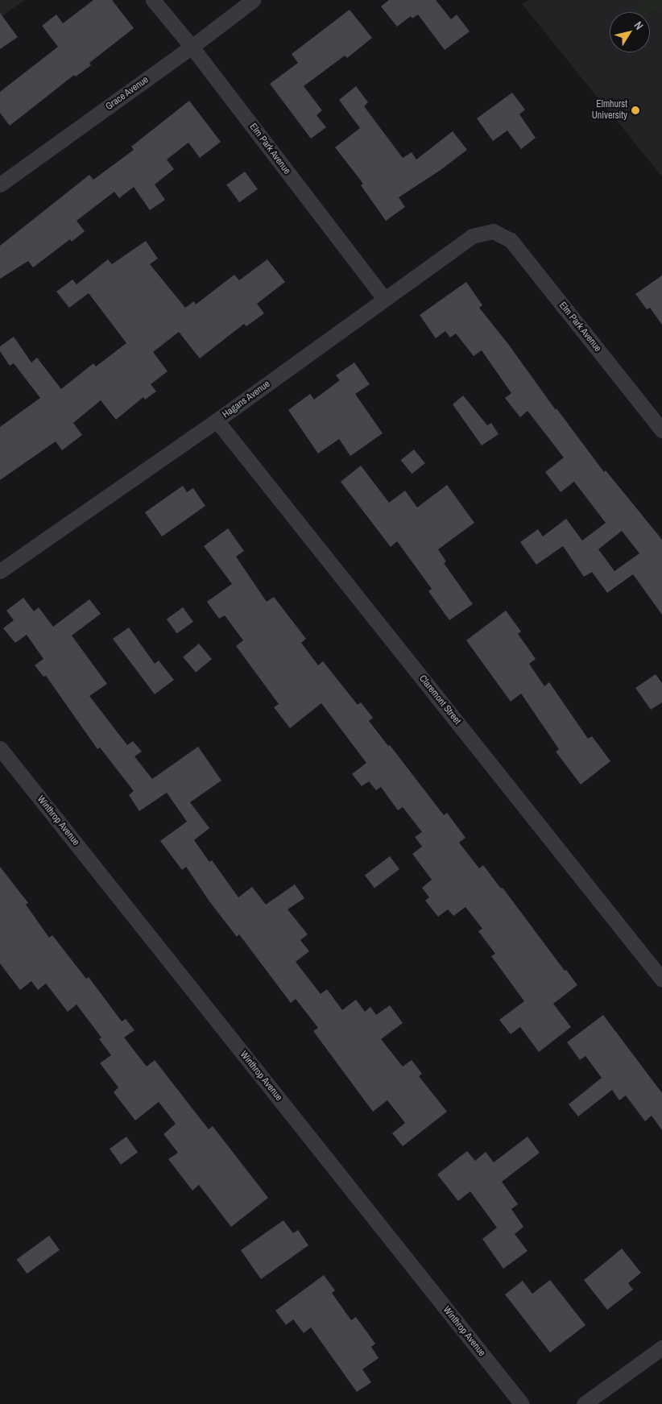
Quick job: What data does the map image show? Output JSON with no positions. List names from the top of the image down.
{
  "streets": {
    "street": [
      "Grace Avenue",
      "Elm Park Avenue",
      "Hagans Avenue",
      "Claremont Street",
      "Winthrop Avenue"
    ]
  },
  "crossings": [
    ["Grace Avenue", "Elm Park Avenue"],
    ["Elm Park Avenue", "Hagans Avenue"],
    ["Hagans Avenue", "Claremont Street"]
  ],
  "places": ["Elmhurst University"],
  "north": "top right"
}
